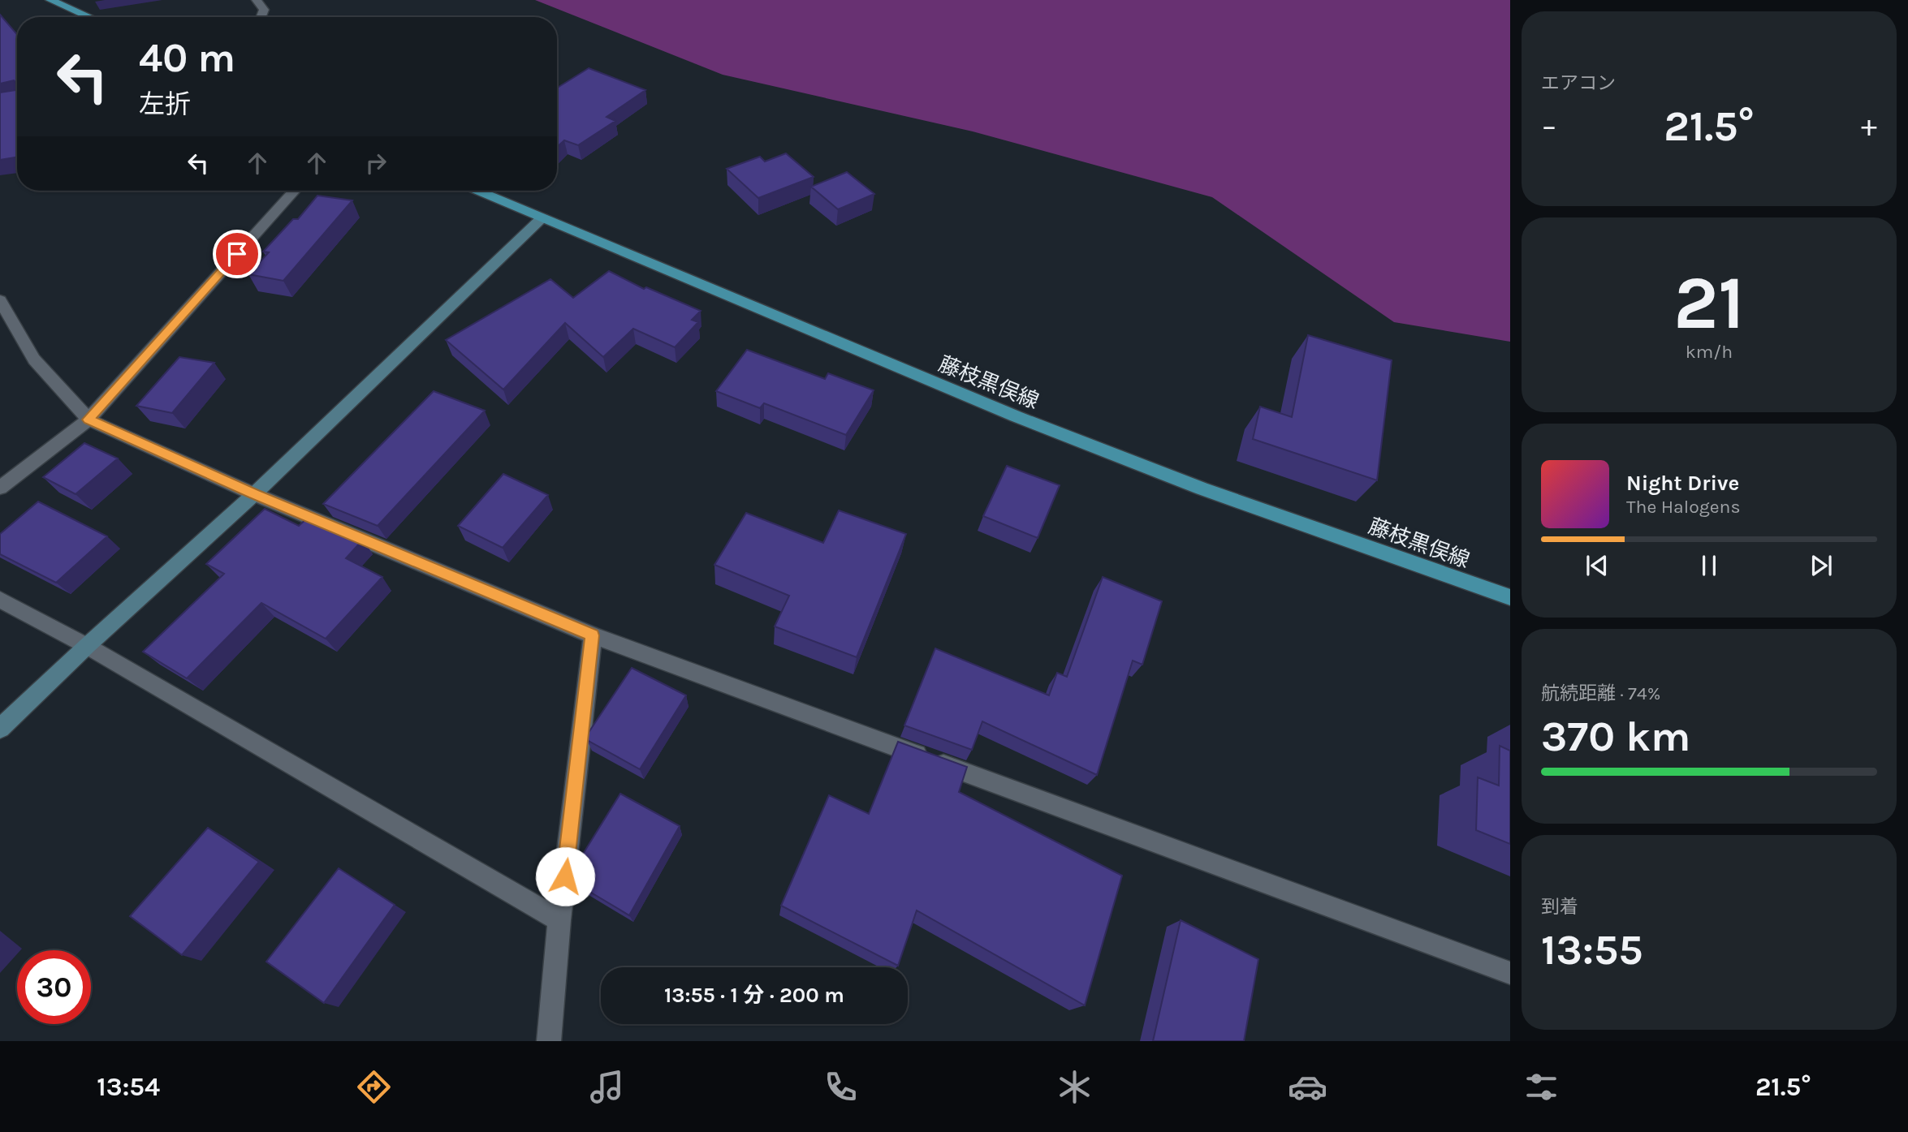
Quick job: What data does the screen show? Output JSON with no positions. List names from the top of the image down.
{
  "streets": {
    "main road": ["藤枝黒俣線"]
  },
  "page": {
    "tile": [
      "エアコン",
      ["21", "km/h"],
      ["航続距離 · 74%", "370 km"],
      ["到着", "13:55"]
    ],
    "turn": ["40 m", "左折"],
    "heat": ["−", "21.5°", "+"],
    "song": ["Night Drive", "The Halogens"],
    "limit": "30",
    "trip": "13:55 · 1 分 · 200 m",
    "tabs": ["13:54", "21.5°"]
  }
}
